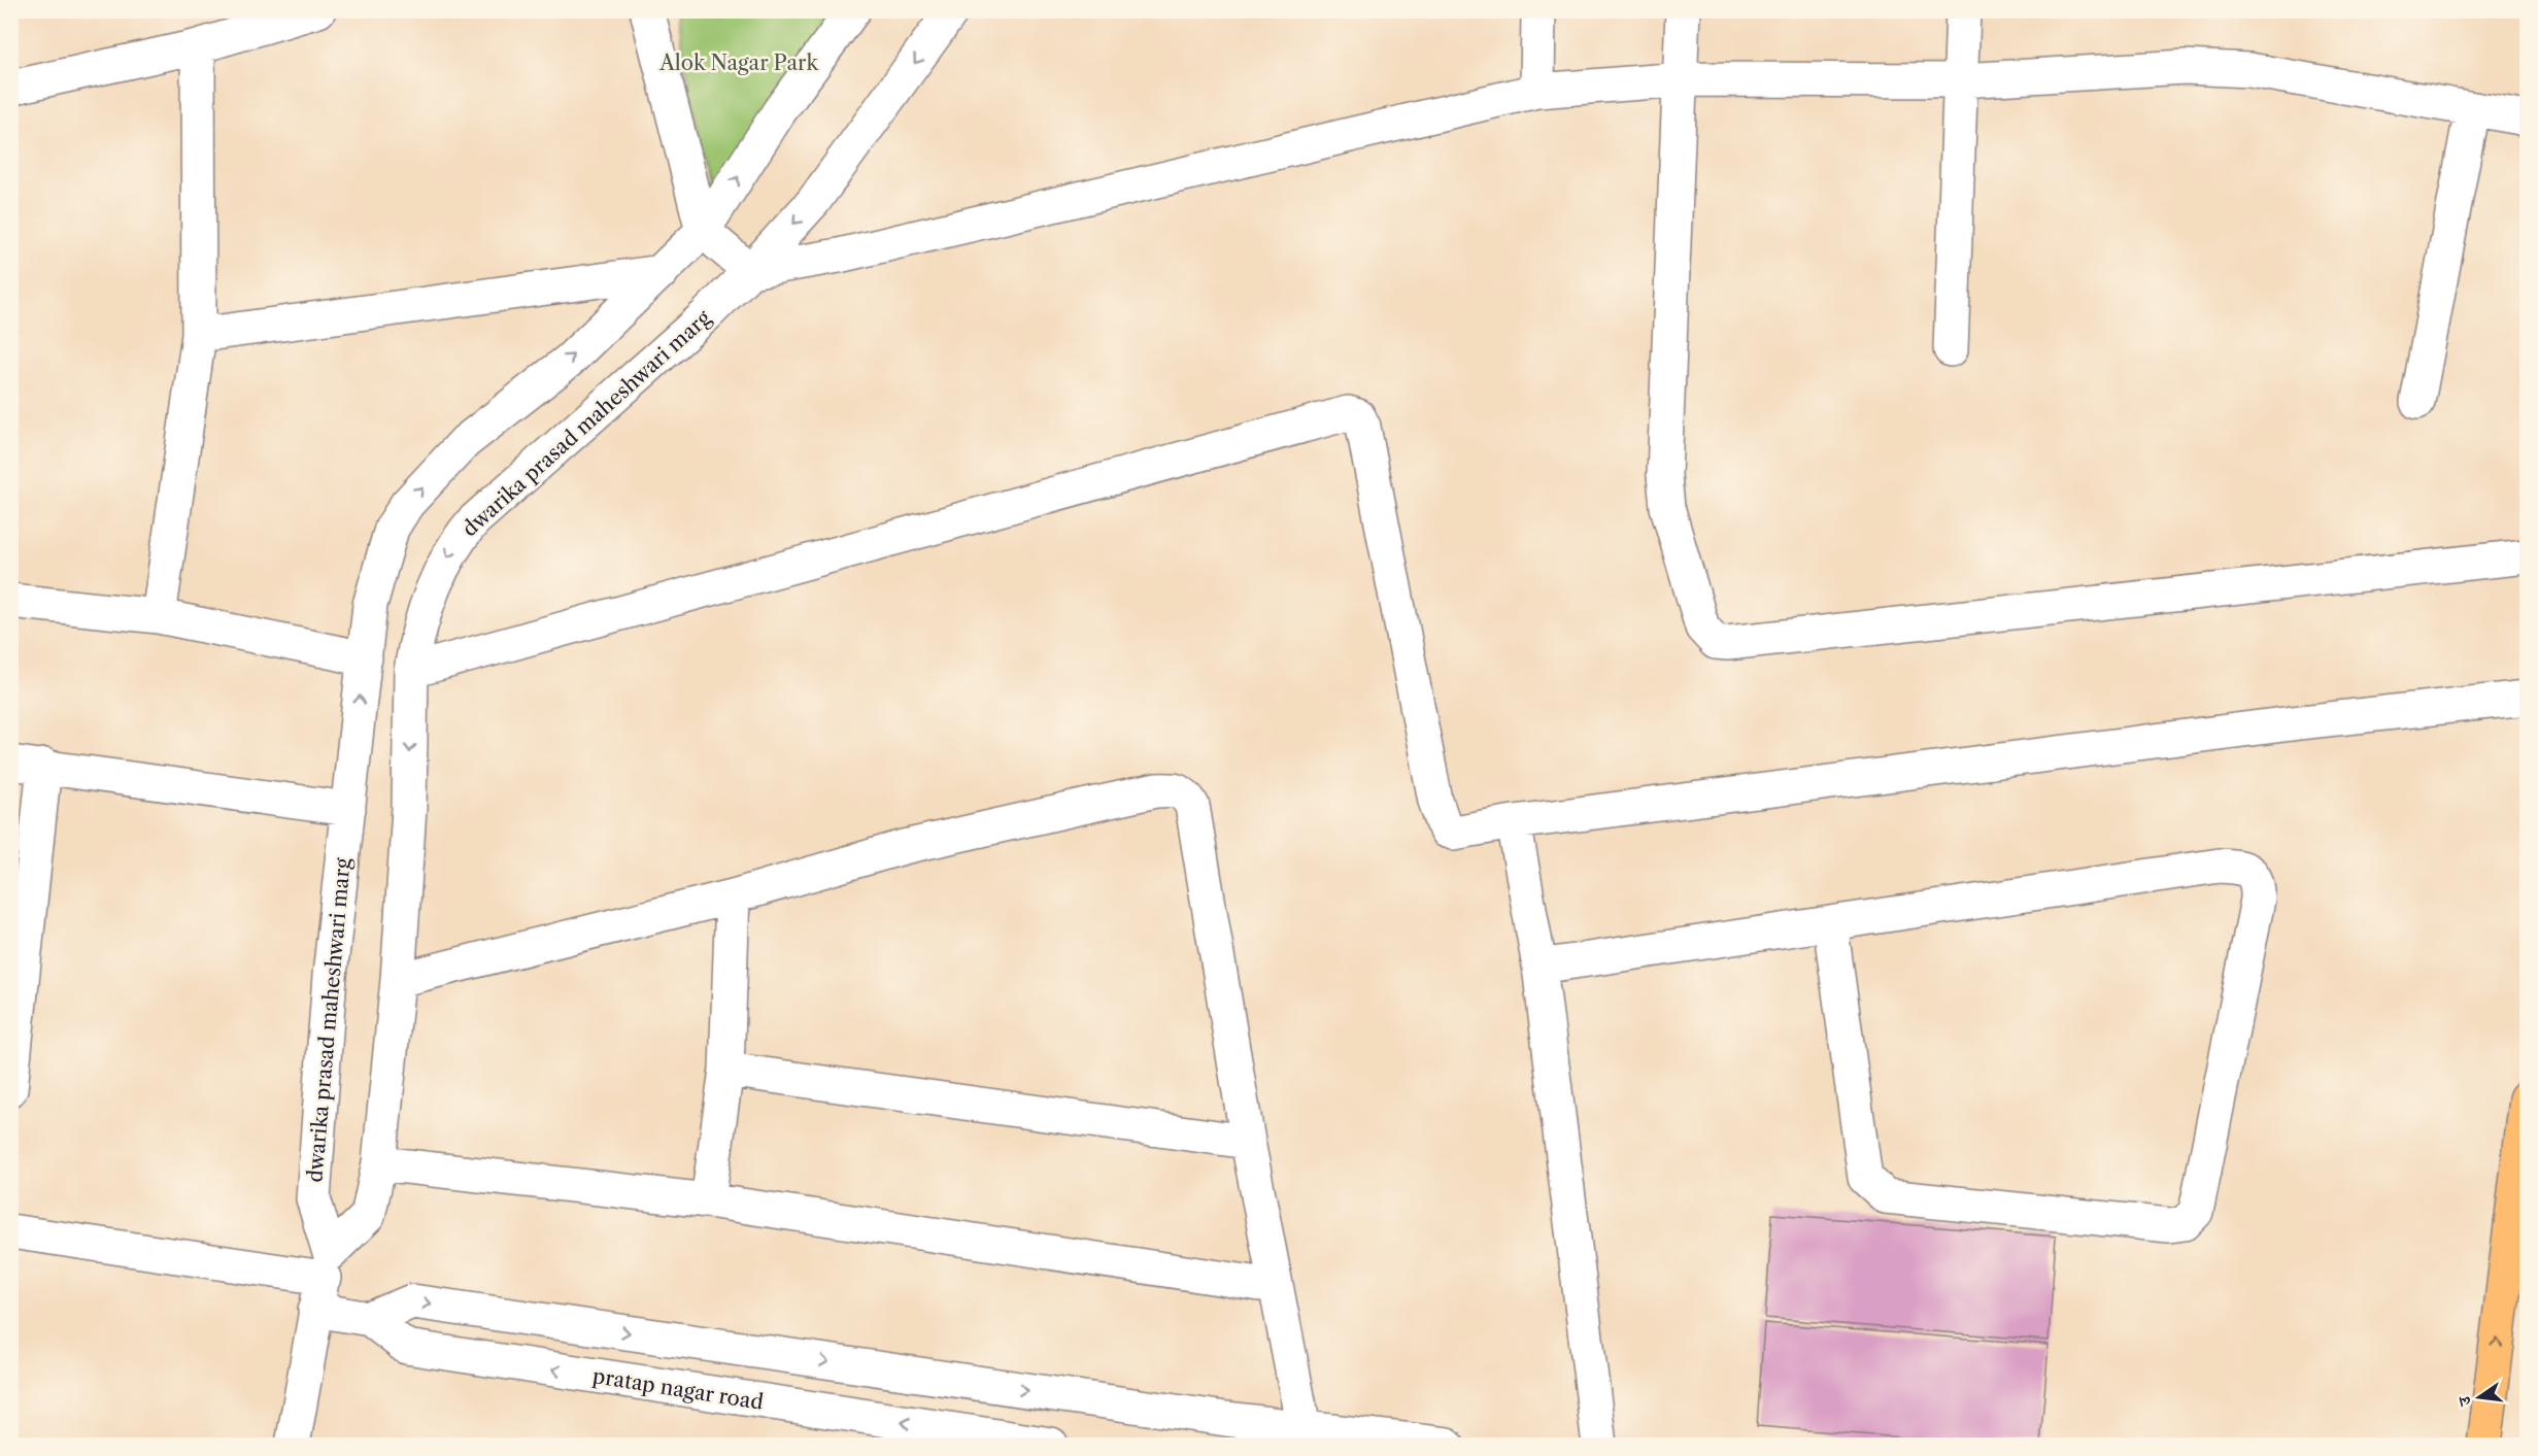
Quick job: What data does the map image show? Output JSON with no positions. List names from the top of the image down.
{
  "streets": {
    "street": ["dwarika prasad maheshwari marg", "pratap nagar road"]
  },
  "parks": ["Alok Nagar Park"],
  "north": "left"
}
